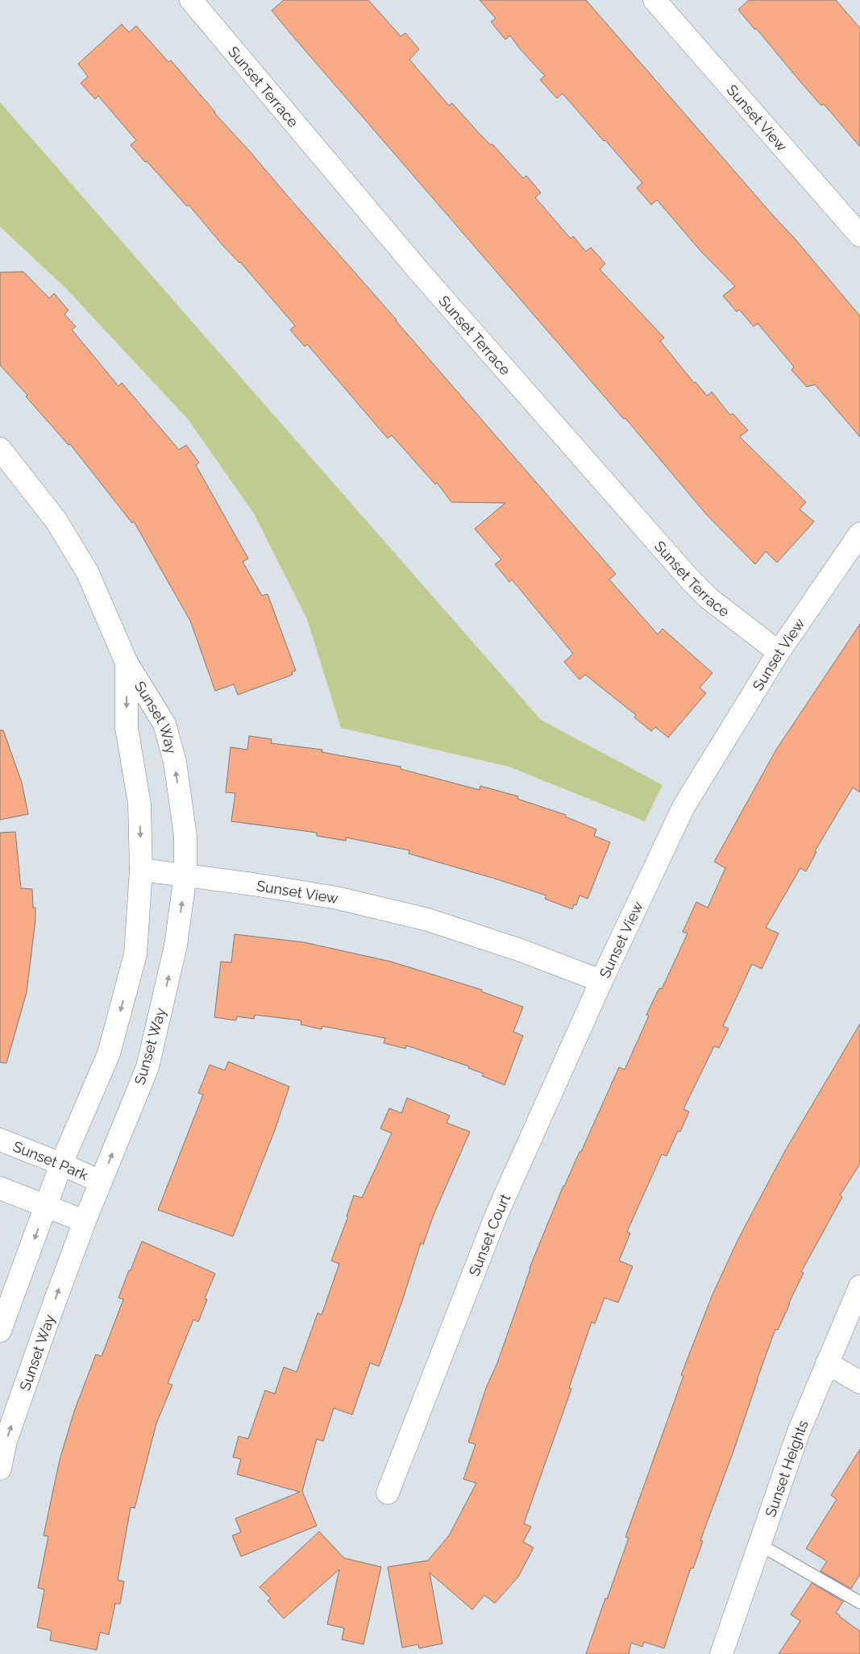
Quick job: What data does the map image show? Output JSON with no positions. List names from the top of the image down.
{
  "streets": {
    "street": [
      "Sunset Terrace",
      "Sunset View",
      "Sunset Way",
      "Sunset Park",
      "Sunset Court",
      "Sunset Heights"
    ]
  },
  "crossings": [
    ["Sunset Terrace", "Sunset View"],
    ["Sunset View", "Sunset Way"],
    ["Sunset View", "Sunset Court"],
    ["Sunset Way", "Sunset Park"]
  ]
}
